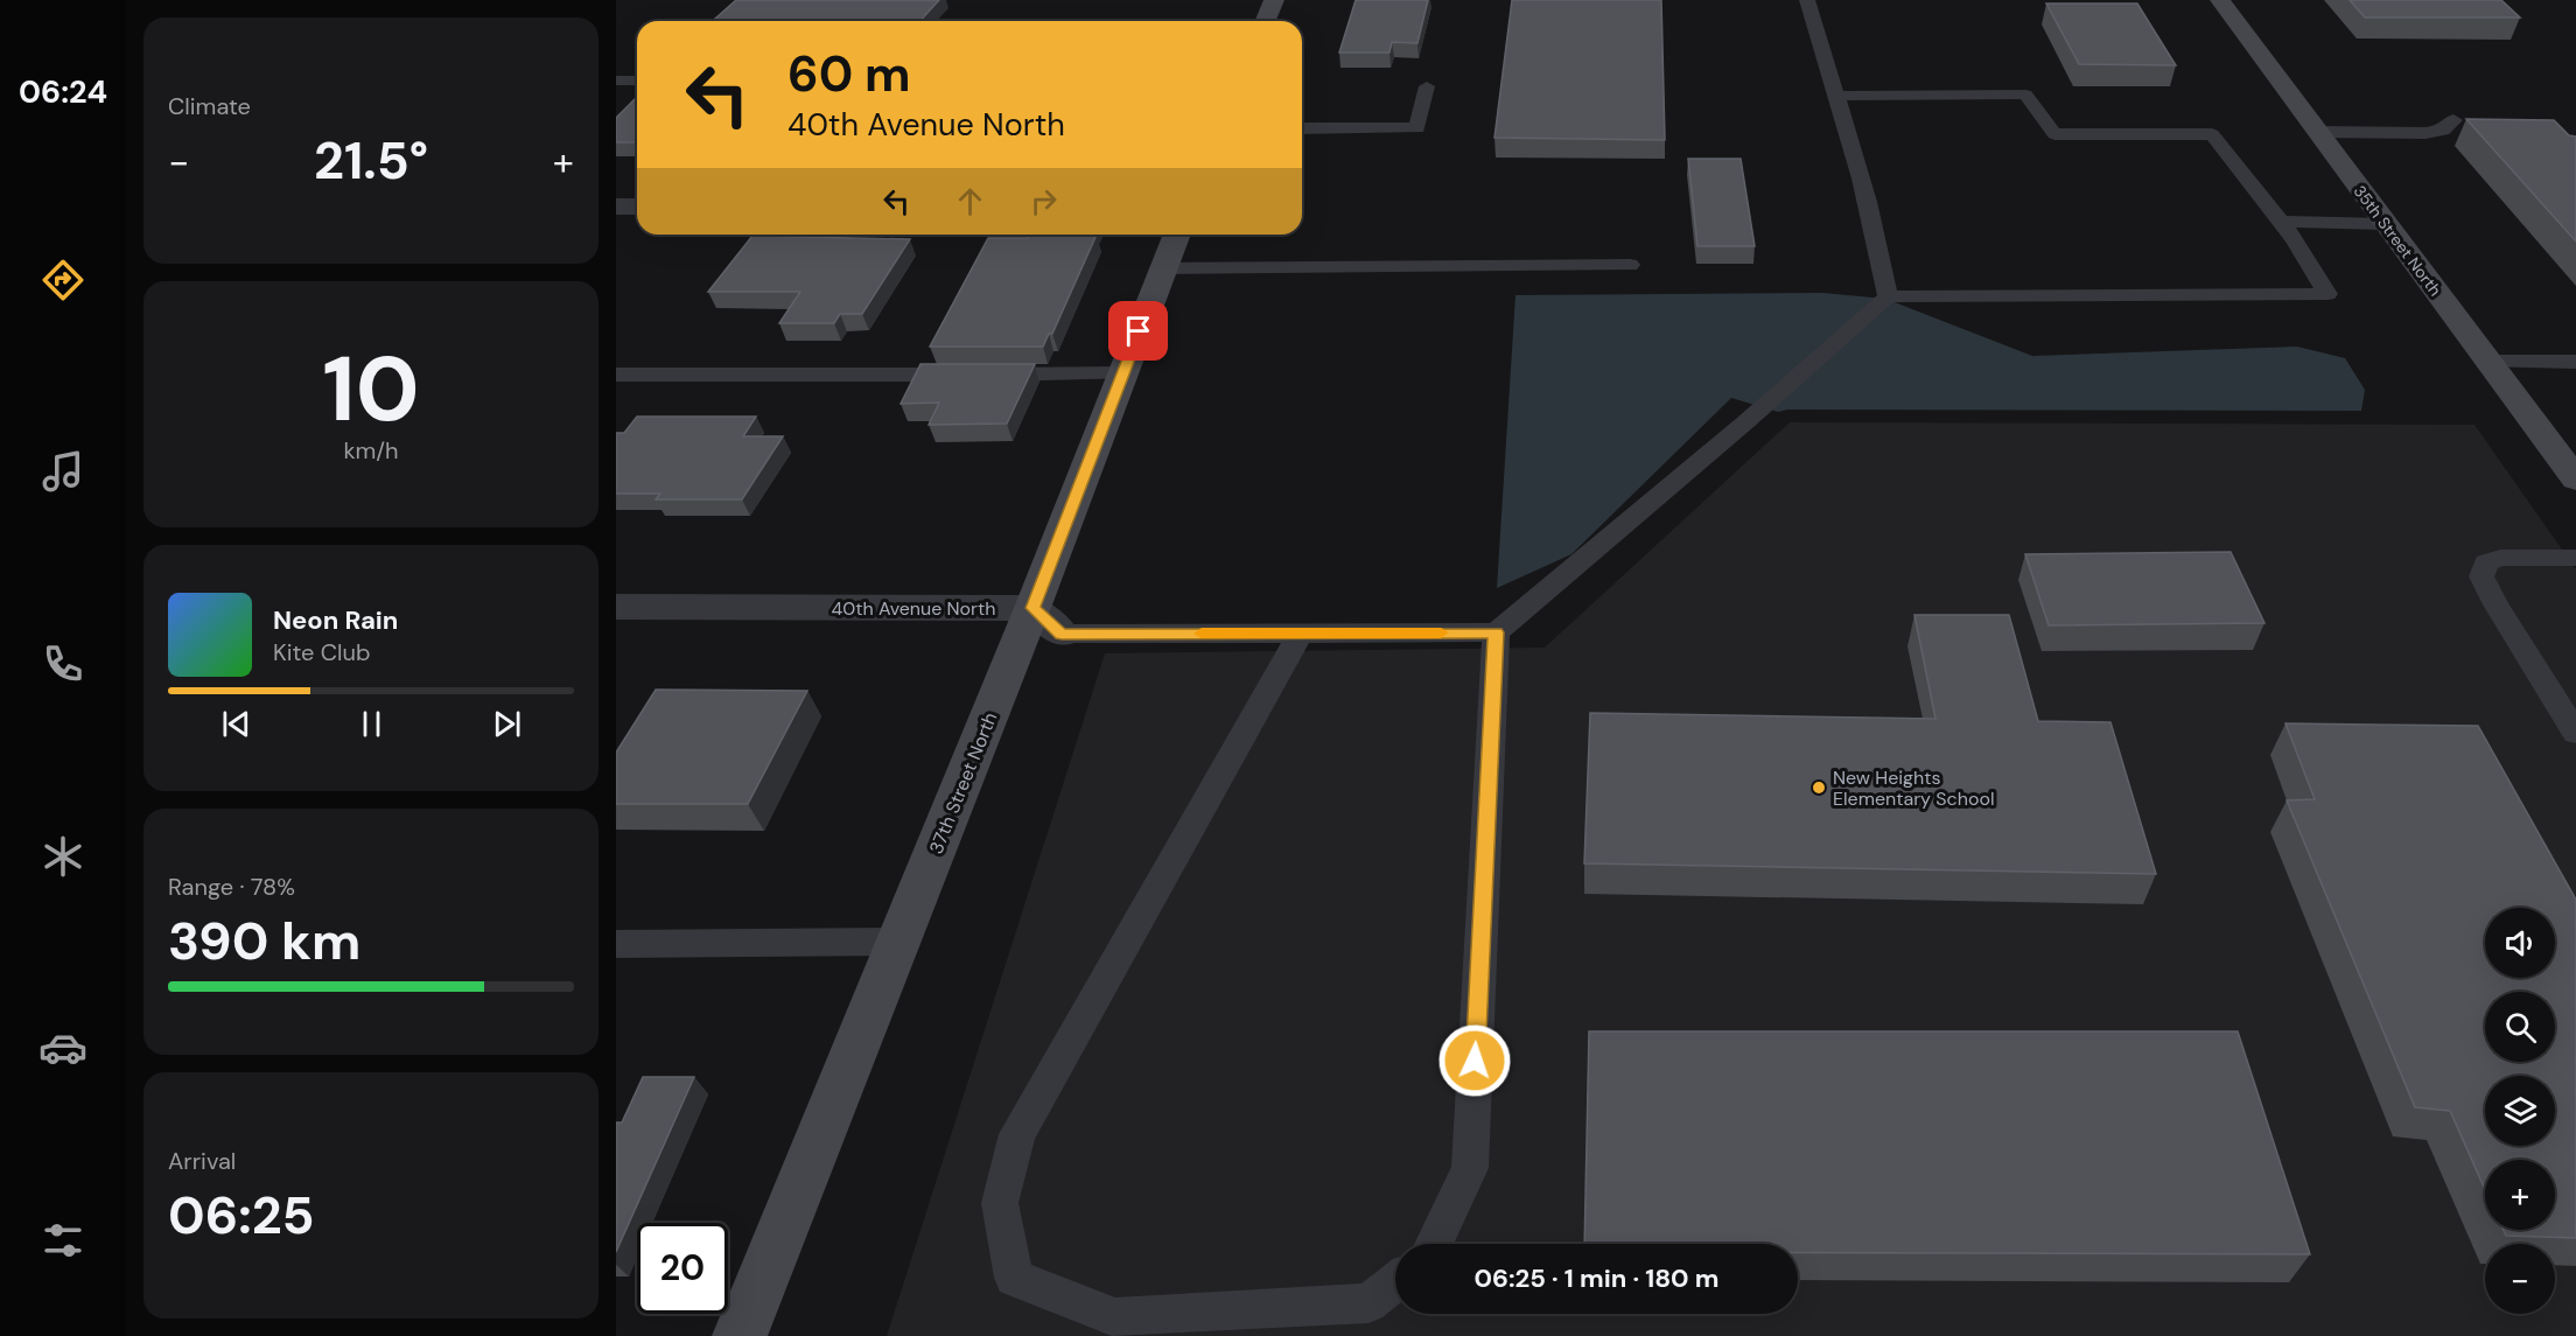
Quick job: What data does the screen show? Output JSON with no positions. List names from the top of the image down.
{
  "streets": {
    "street": ["35th Street North", "40th Avenue North", "37th Street North"]
  },
  "crossings": [
    ["40th Avenue North", "37th Street North"]
  ],
  "places": ["New Heights Elementary School"],
  "page": {
    "tabs": "06:24",
    "tile": [
      "Climate",
      ["10", "km/h"],
      ["Range · 78%", "390 km"],
      ["Arrival", "06:25"]
    ],
    "turn": ["60 m", "40th Avenue North"],
    "heat": ["−", "21.5°", "+"],
    "song": ["Neon Rain", "Kite Club"],
    "map_buttons": ["+", "−"],
    "limit": "20",
    "trip": "06:25 · 1 min · 180 m"
  }
}
